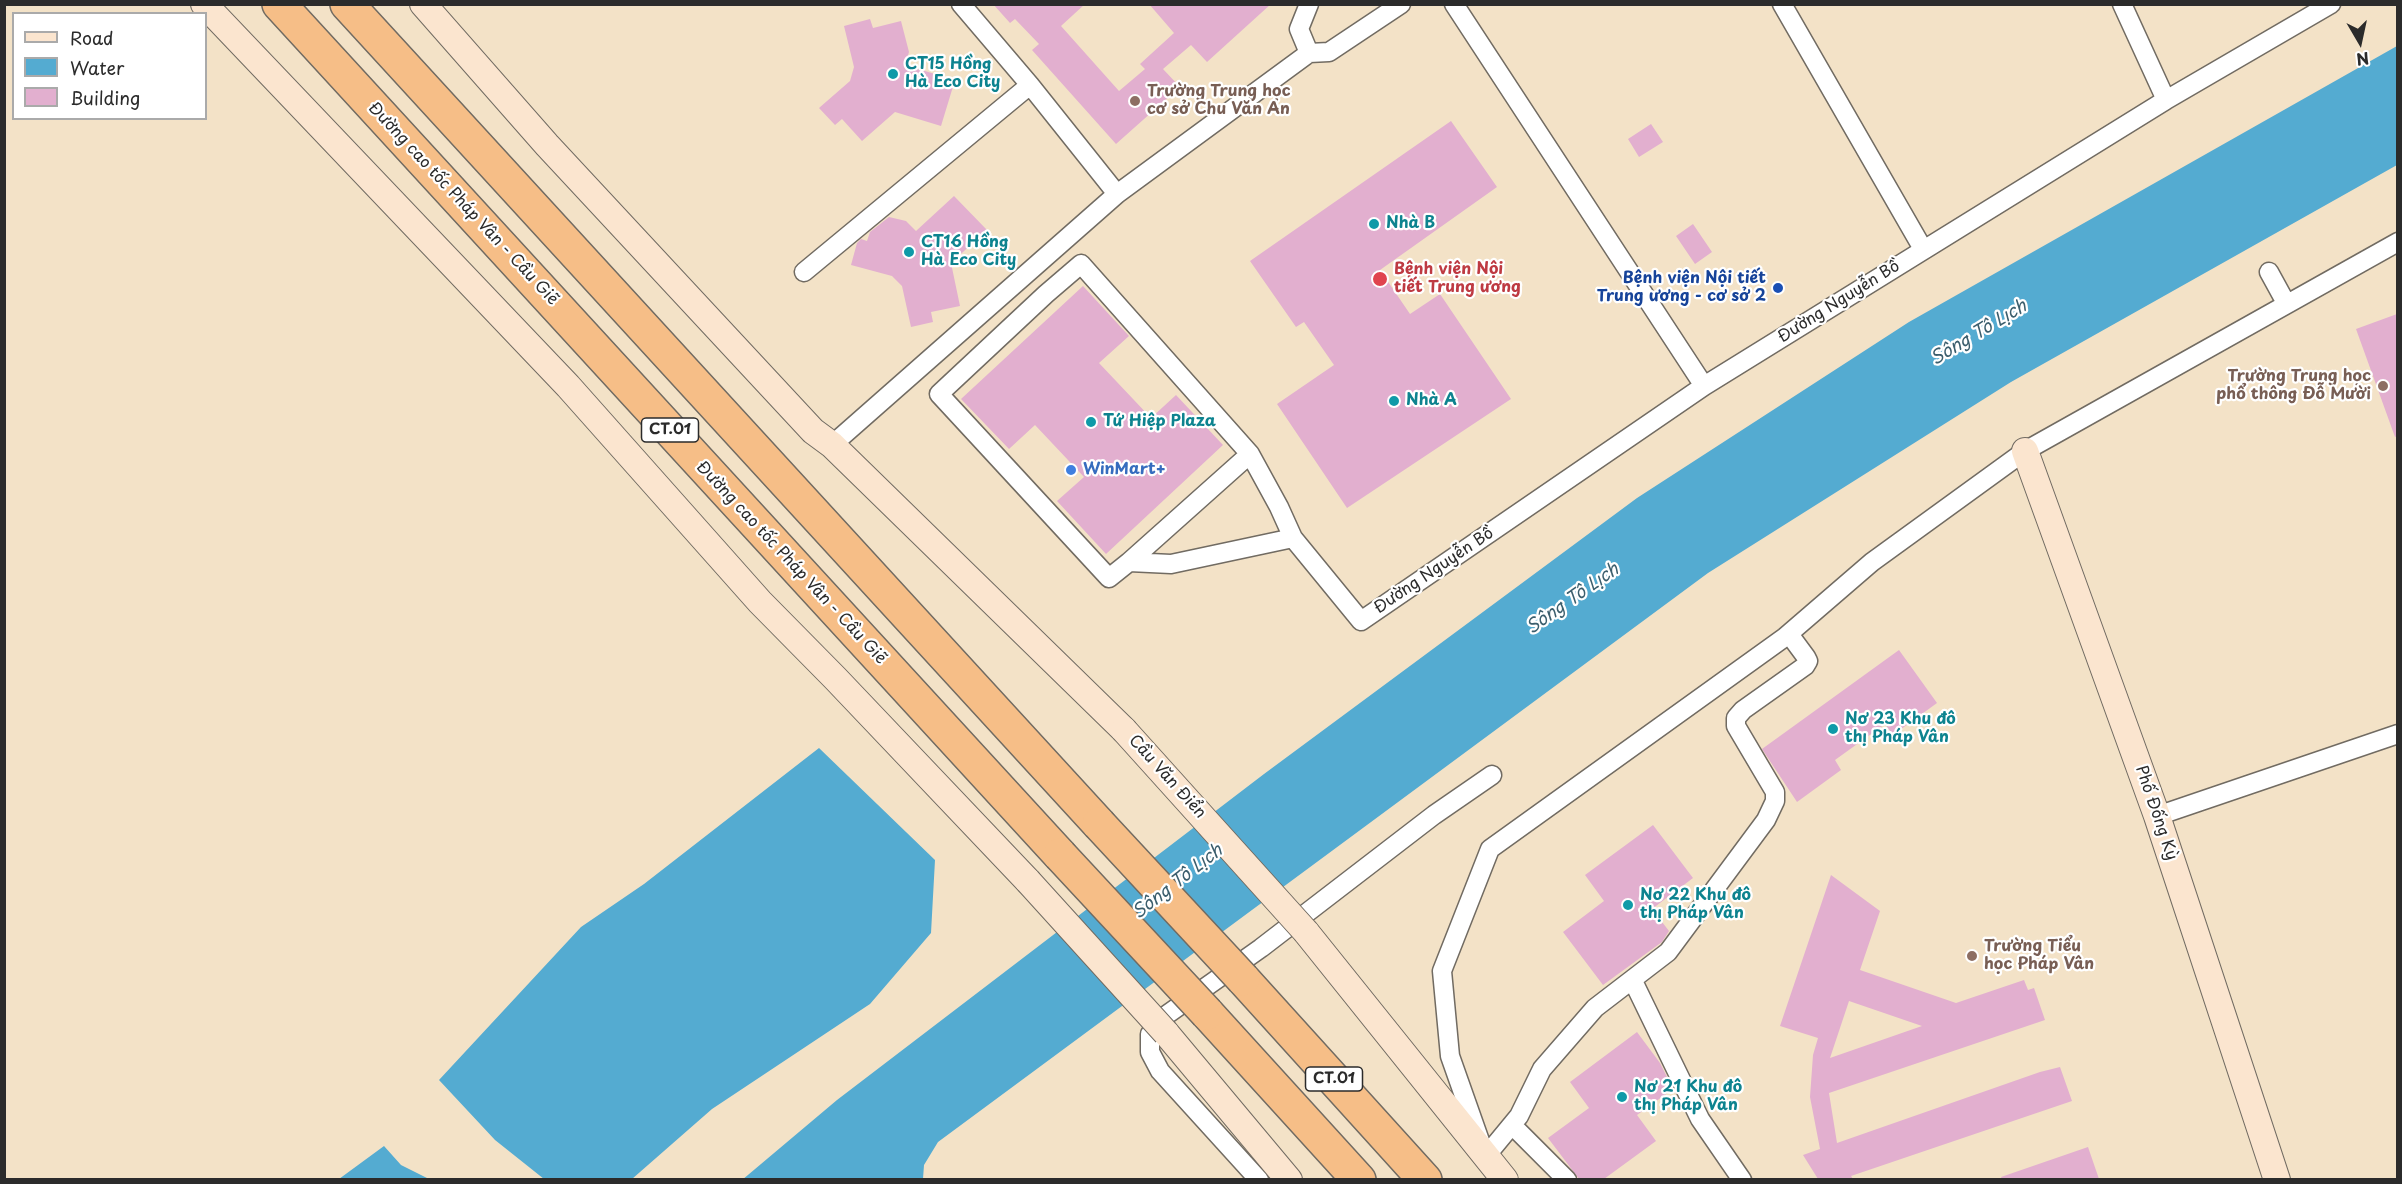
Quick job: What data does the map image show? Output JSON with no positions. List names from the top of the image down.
{
  "streets": {
    "highway": ["Đường cao tốc Pháp Vân - Cầu Giẽ", "CT.01"],
    "street": ["Đường Nguyễn Bồ", "Cầu Văn Điển", "Phố Đống Kỳ"]
  },
  "water": ["Sông Tô Lịch"],
  "places": [
    "CT15 Hồng Hà Eco City",
    "Trường Trung học cơ sở Chu Văn An",
    "Nhà B",
    "CT16 Hồng Hà Eco City",
    "Bệnh viện Nội tiết Trung ương",
    "Bệnh viện Nội tiết Trung ương - cơ sở 2",
    "Trường Trung học phổ thông Đỗ Mười",
    "Nhà A",
    "Tứ Hiệp Plaza",
    "WinMart+",
    "Nơ 23 Khu đô thị Pháp Vân",
    "Nơ 22 Khu đô thị Pháp Vân",
    "Trường Tiểu học Pháp Vân",
    "Nơ 21 Khu đô thị Pháp Vân"
  ],
  "legend": ["Road", "Water", "Building"],
  "north": "bottom"
}
